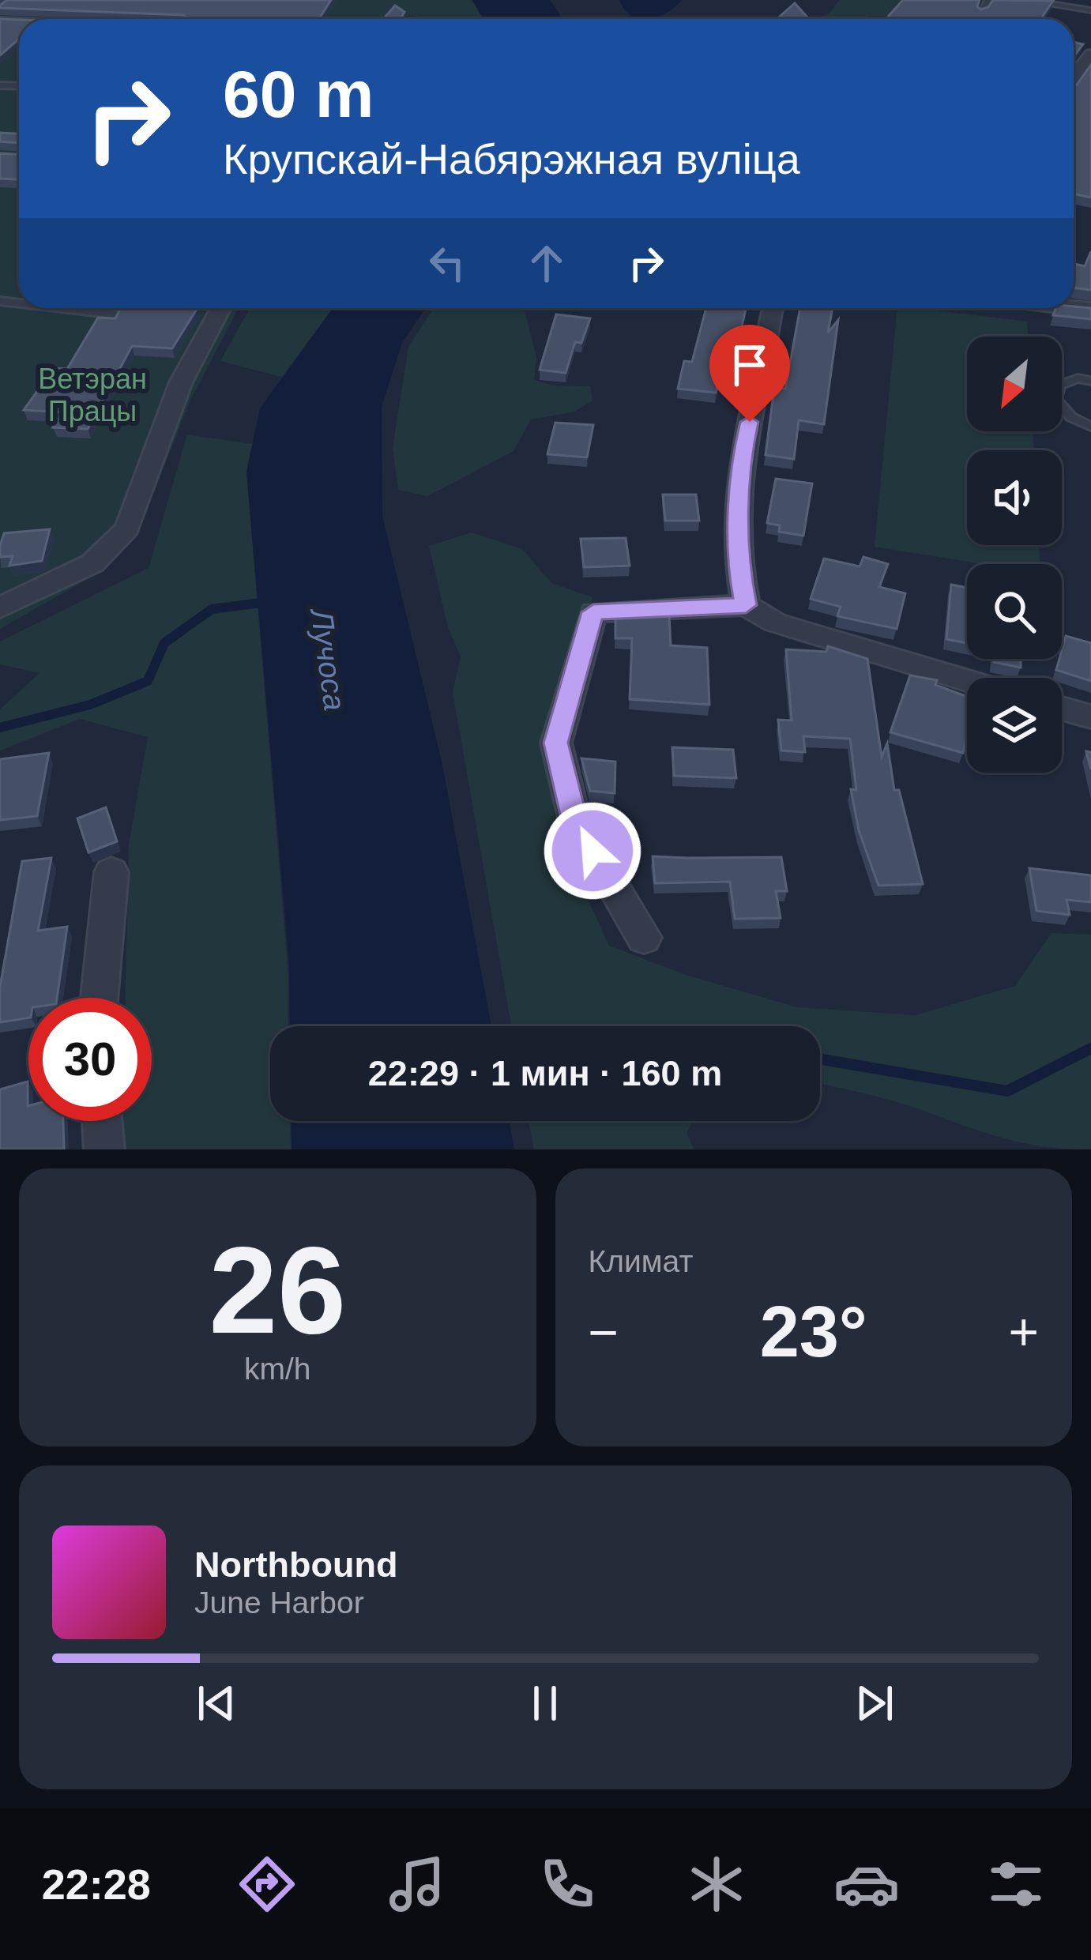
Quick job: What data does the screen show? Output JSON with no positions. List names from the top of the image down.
{
  "water": ["Лучоса"],
  "parks": ["Ветэран Працы"],
  "north": "bottom left",
  "page": {
    "turn": ["60 m", "Крупскай-Набярэжная вуліца"],
    "limit": "30",
    "trip": "22:29 · 1 мин · 160 m",
    "tile": [
      ["26", "km/h"],
      "Климат"
    ],
    "heat": ["−", "23°", "+"],
    "song": ["Northbound", "June Harbor"],
    "tabs": "22:28"
  }
}
